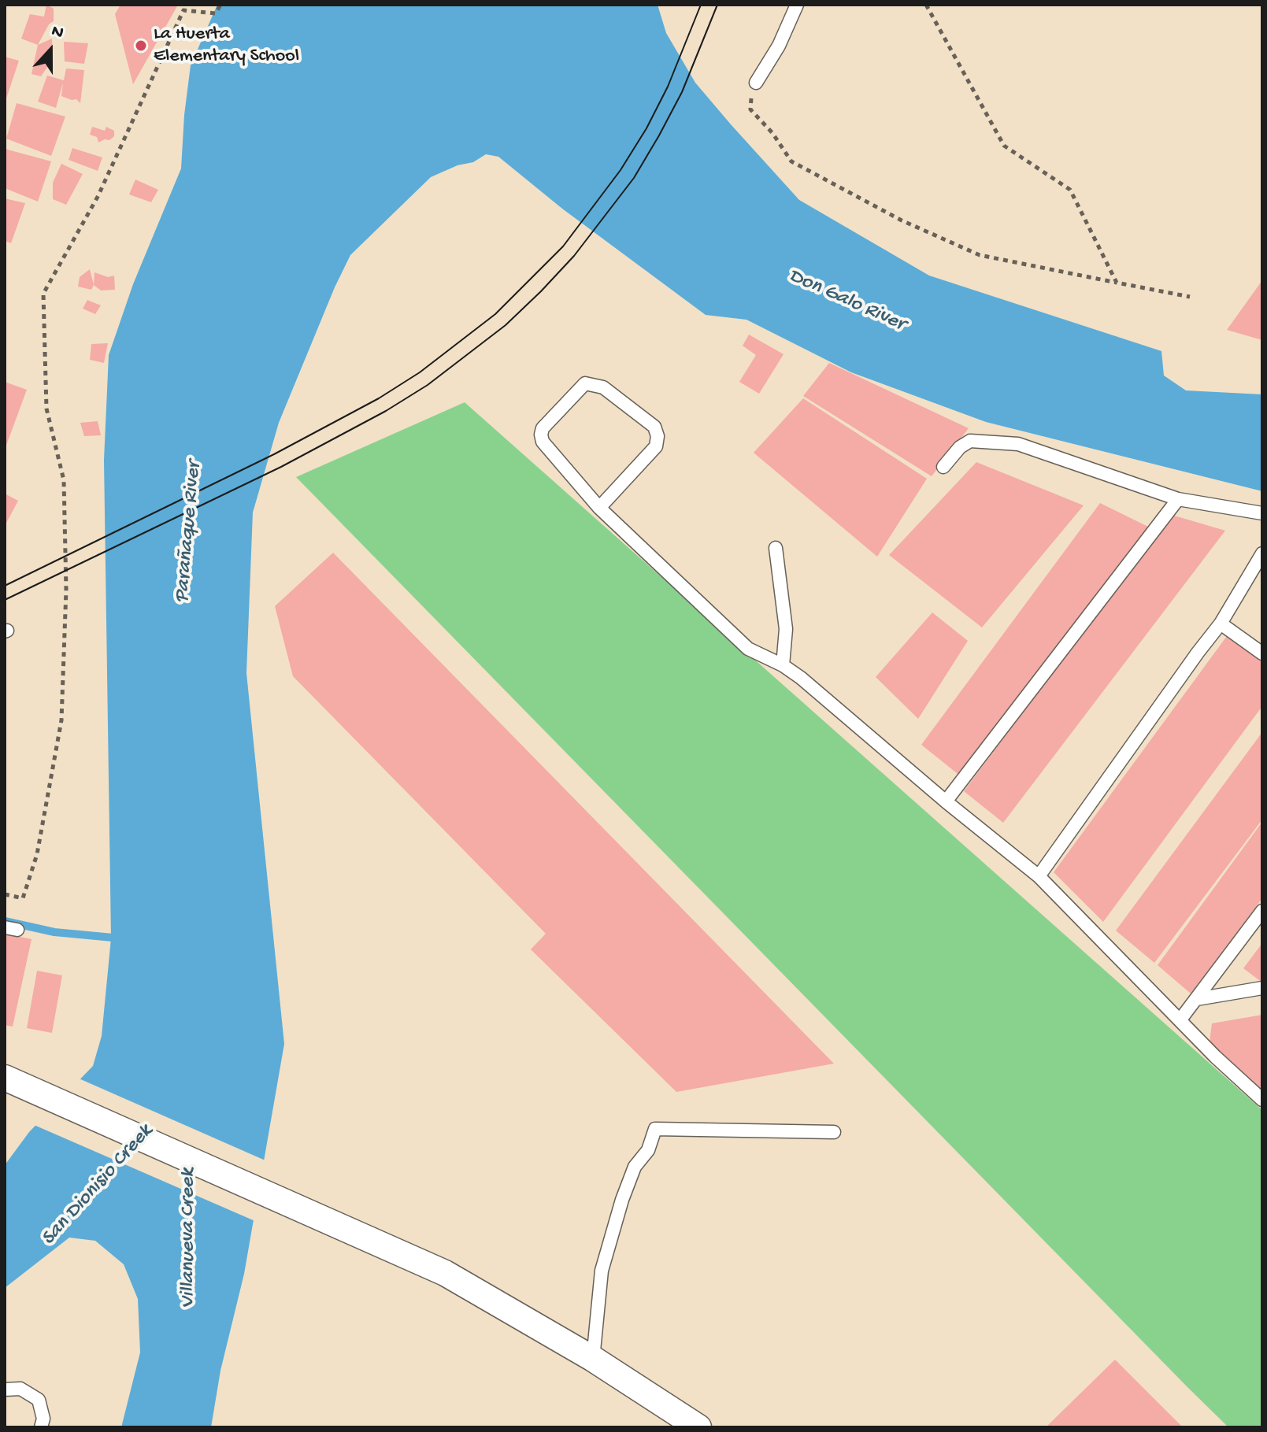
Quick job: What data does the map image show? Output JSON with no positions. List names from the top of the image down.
{
  "water": [
    "Don Galo River",
    "Parañaque River",
    "San Dionisio Creek",
    "Villanueva Creek"
  ],
  "places": ["La Huerta Elementary School"],
  "north": "top"
}
